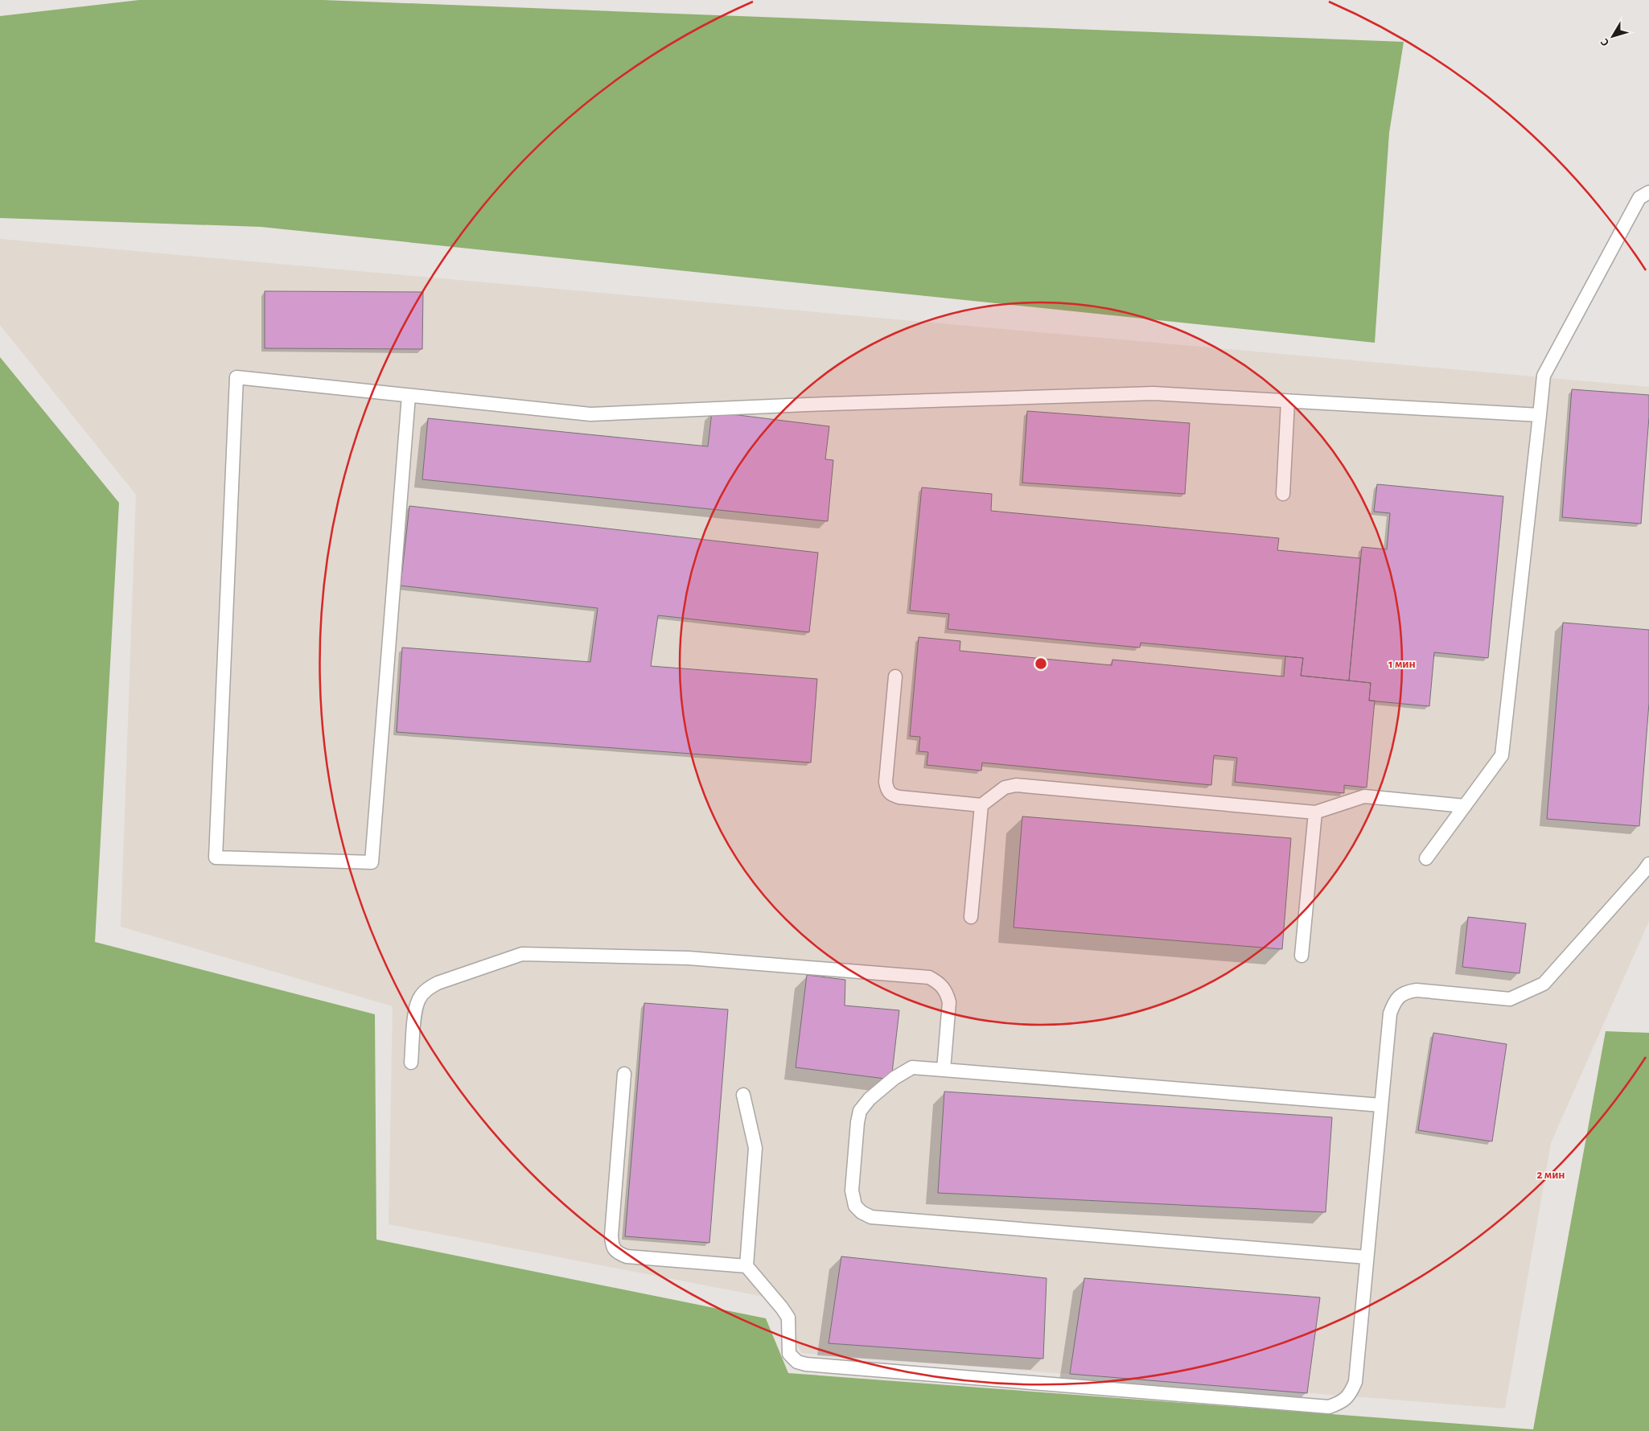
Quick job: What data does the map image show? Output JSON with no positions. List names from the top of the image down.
{
  "north": "bottom left",
  "rings": ["1 мин", "2 мин"]
}
